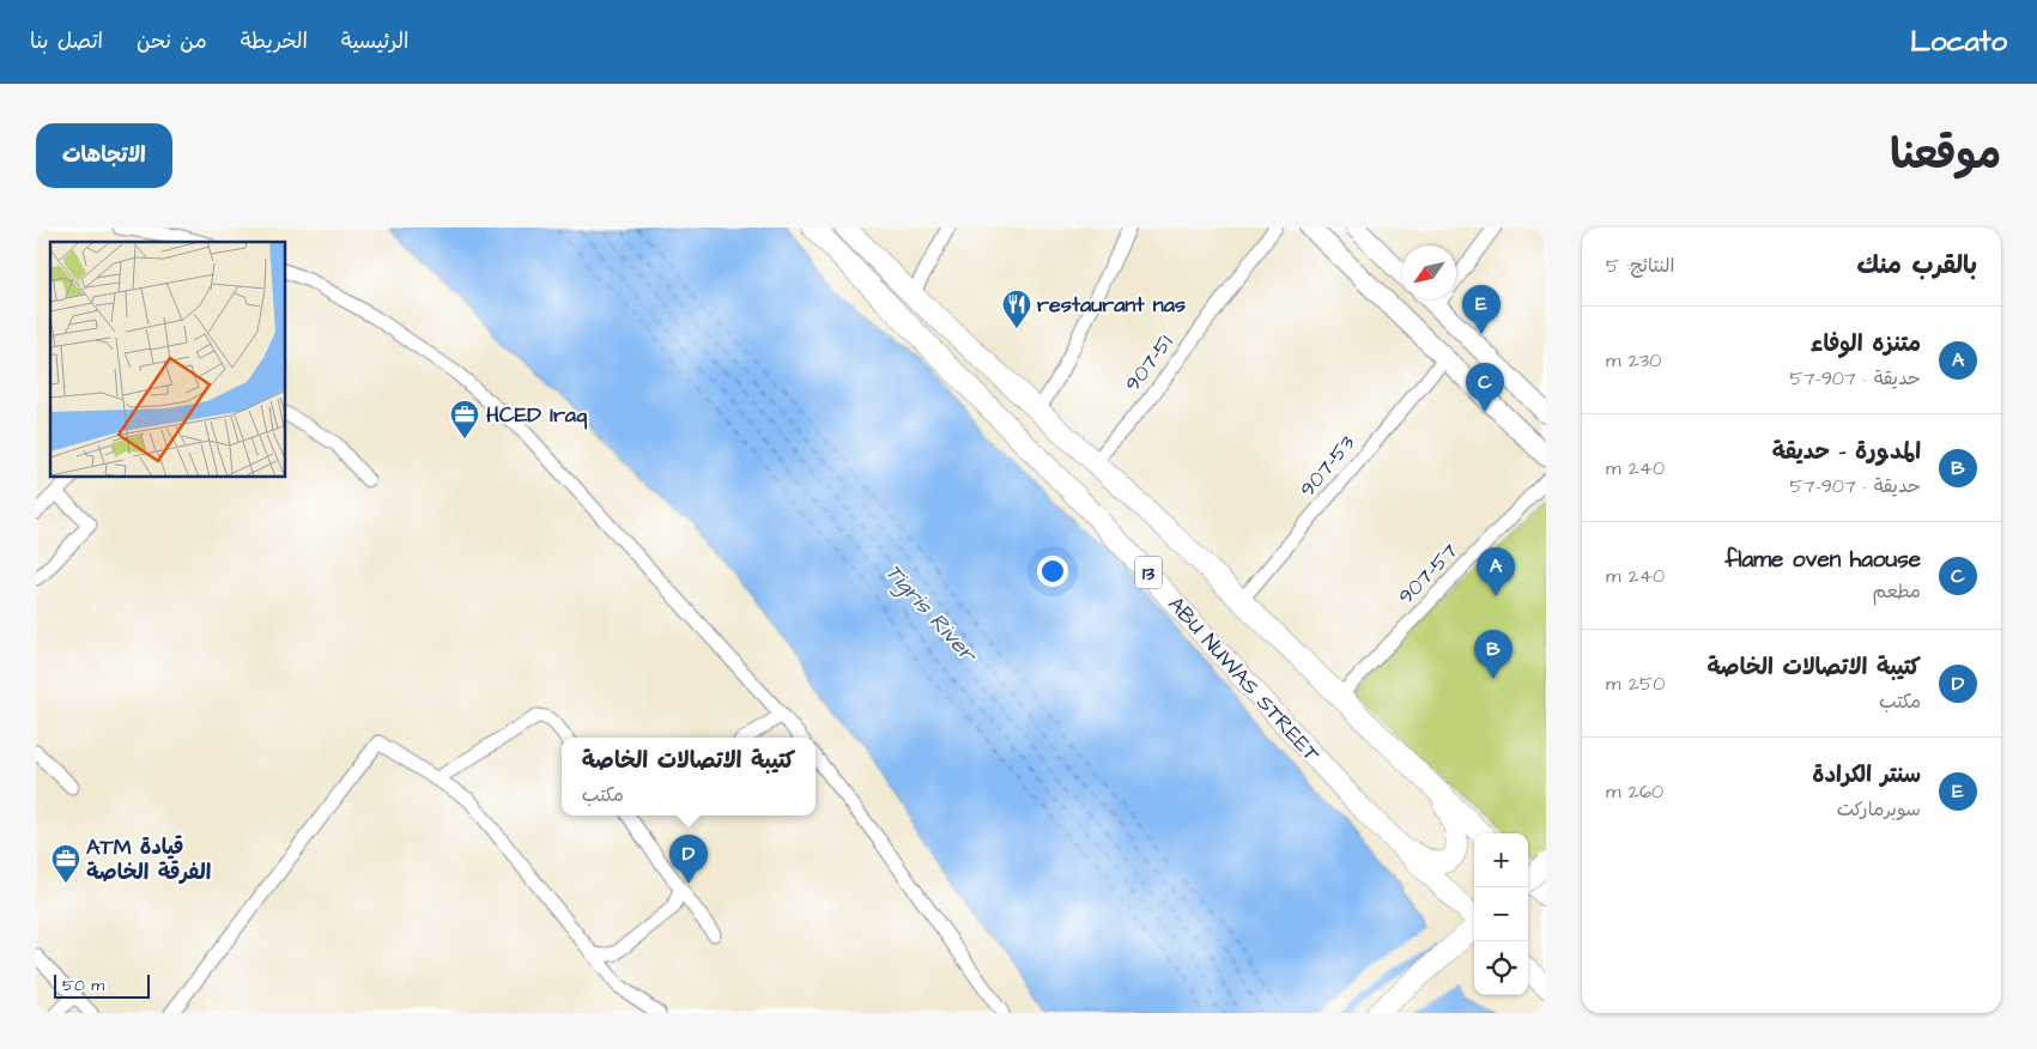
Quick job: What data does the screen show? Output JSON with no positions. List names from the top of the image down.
{
  "streets": {
    "main road": ["13", "ABU NUWAS STREET"],
    "street": ["907-51", "907-53", "907-57"]
  },
  "crossings": [
    ["907-51", "13"],
    ["907-53", "13"],
    ["13", "907-57"]
  ],
  "water": ["Tigris River"],
  "places": {
    "restaurant": ["restaurant nas"],
    "office": ["HCED Iraq", "ATM قيادة الفرقة الخاصة"]
  },
  "scale_bar": "50 m",
  "north": "bottom left",
  "page": {
    "header": "Locato",
    "nav": [
      "الرئيسية",
      "الخريطة",
      "من نحن",
      "اتصل بنا"
    ],
    "title": "موقعنا",
    "buttons": "الاتجاهات",
    "heading": ["بالقرب منك", "النتائج: 5"],
    "pins": [
      "E",
      "C",
      "A",
      "B",
      "D"
    ],
    "list": [
      {
        "mark": "A",
        "name": "متنزه الوفاء",
        "note": "حديقة · 907-57",
        "value": "230 m"
      },
      {
        "mark": "B",
        "name": "المدورة - حديقة",
        "note": "حديقة · 907-57",
        "value": "240 m"
      },
      {
        "mark": "C",
        "name": "flame oven haouse",
        "note": "مطعم",
        "value": "240 m"
      },
      {
        "mark": "D",
        "name": "كتيبة الاتصالات الخاصة",
        "note": "مكتب",
        "value": "250 m"
      },
      {
        "mark": "E",
        "name": "سنتر الكرادة",
        "note": "سوبرماركت",
        "value": "260 m"
      }
    ],
    "popup": ["كتيبة الاتصالات الخاصة", "مكتب"],
    "map_buttons": ["+", "−"],
    "scale": "50 m"
  }
}
